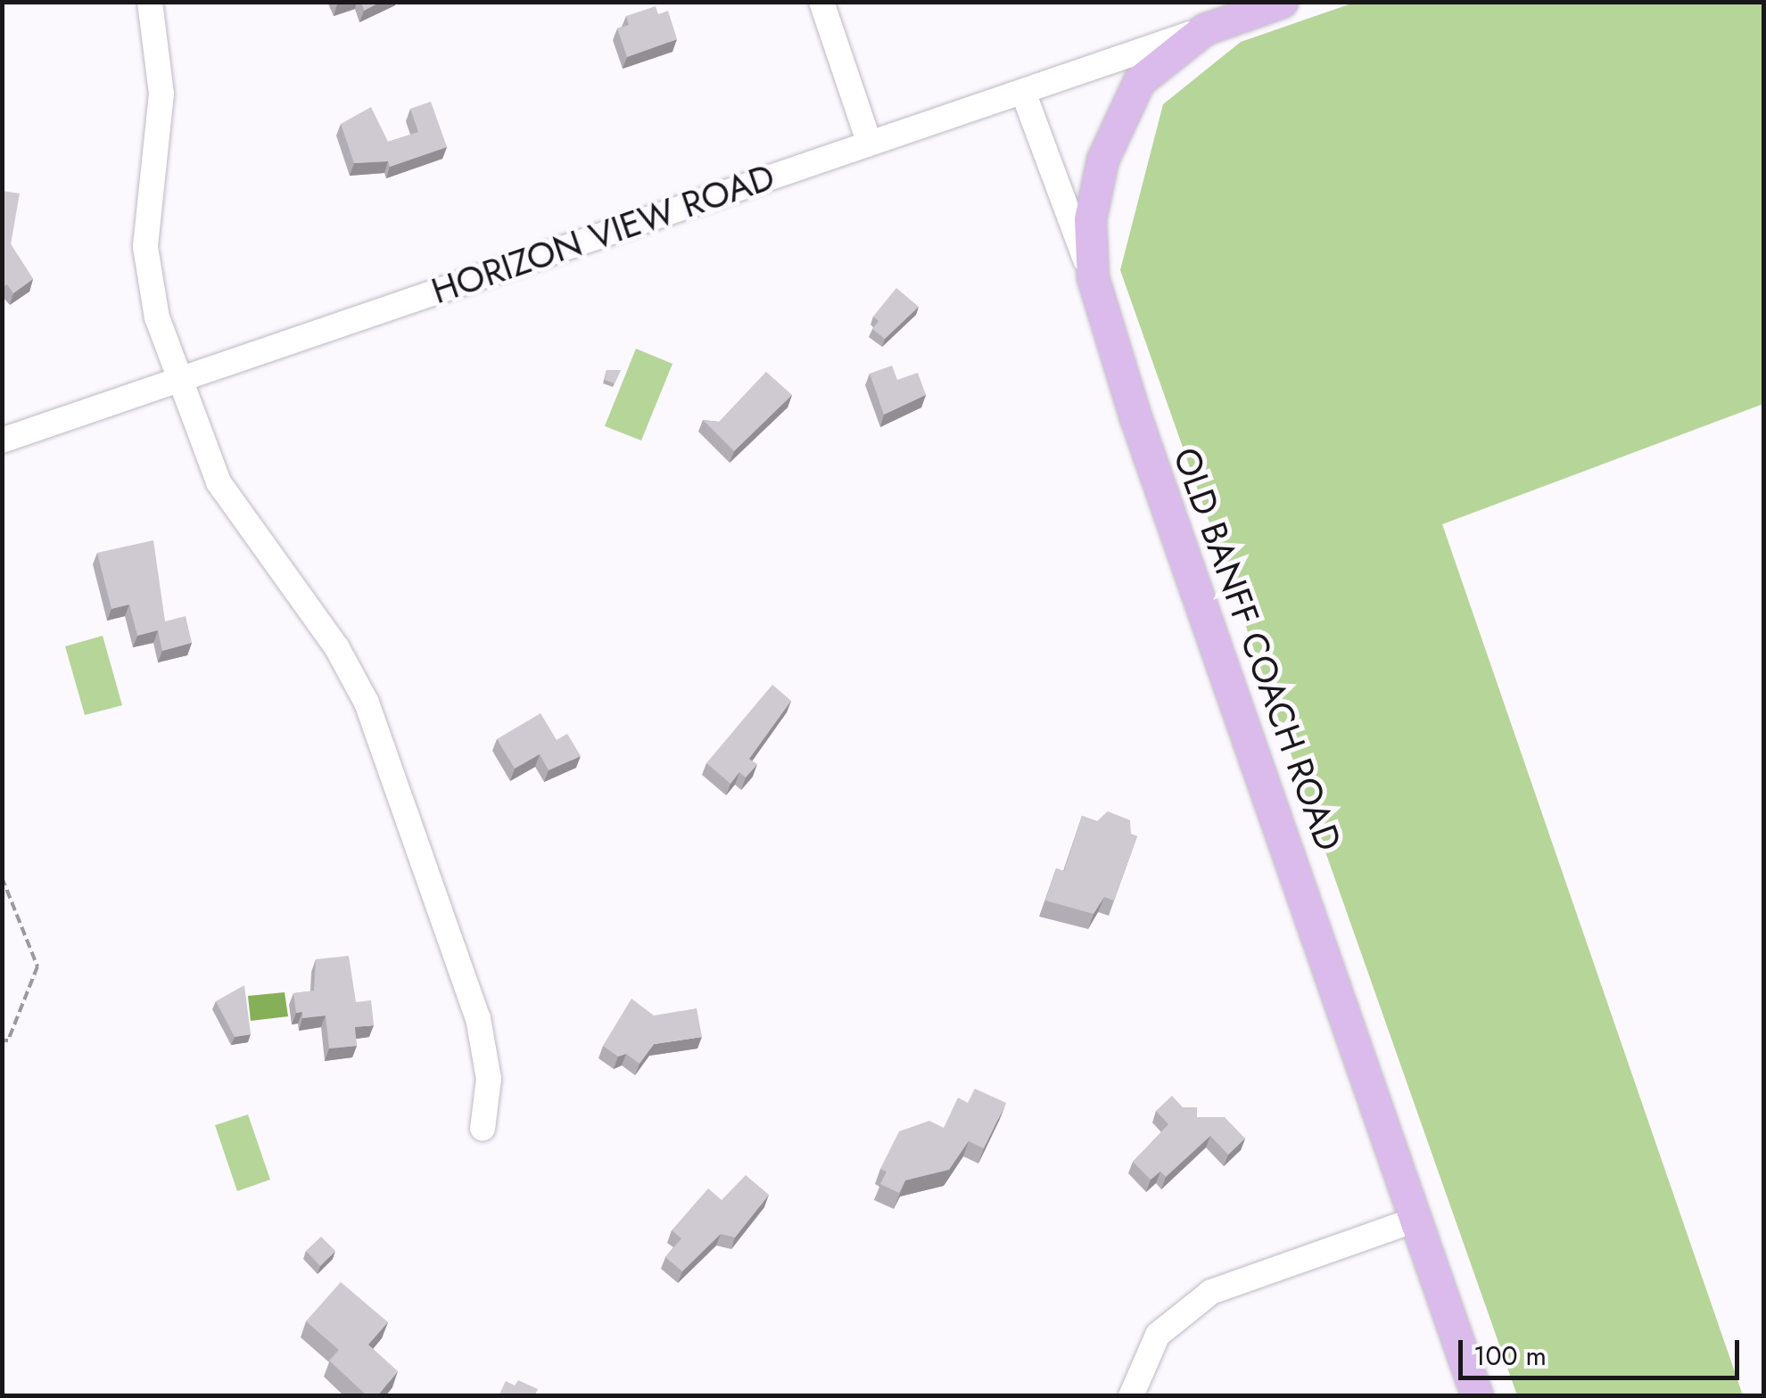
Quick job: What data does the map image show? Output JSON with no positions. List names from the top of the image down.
{
  "streets": {
    "main road": ["OLD BANFF COACH ROAD"],
    "street": ["HORIZON VIEW ROAD"]
  },
  "crossings": [
    ["HORIZON VIEW ROAD", "OLD BANFF COACH ROAD"]
  ],
  "scale_bar": "100 m"
}
